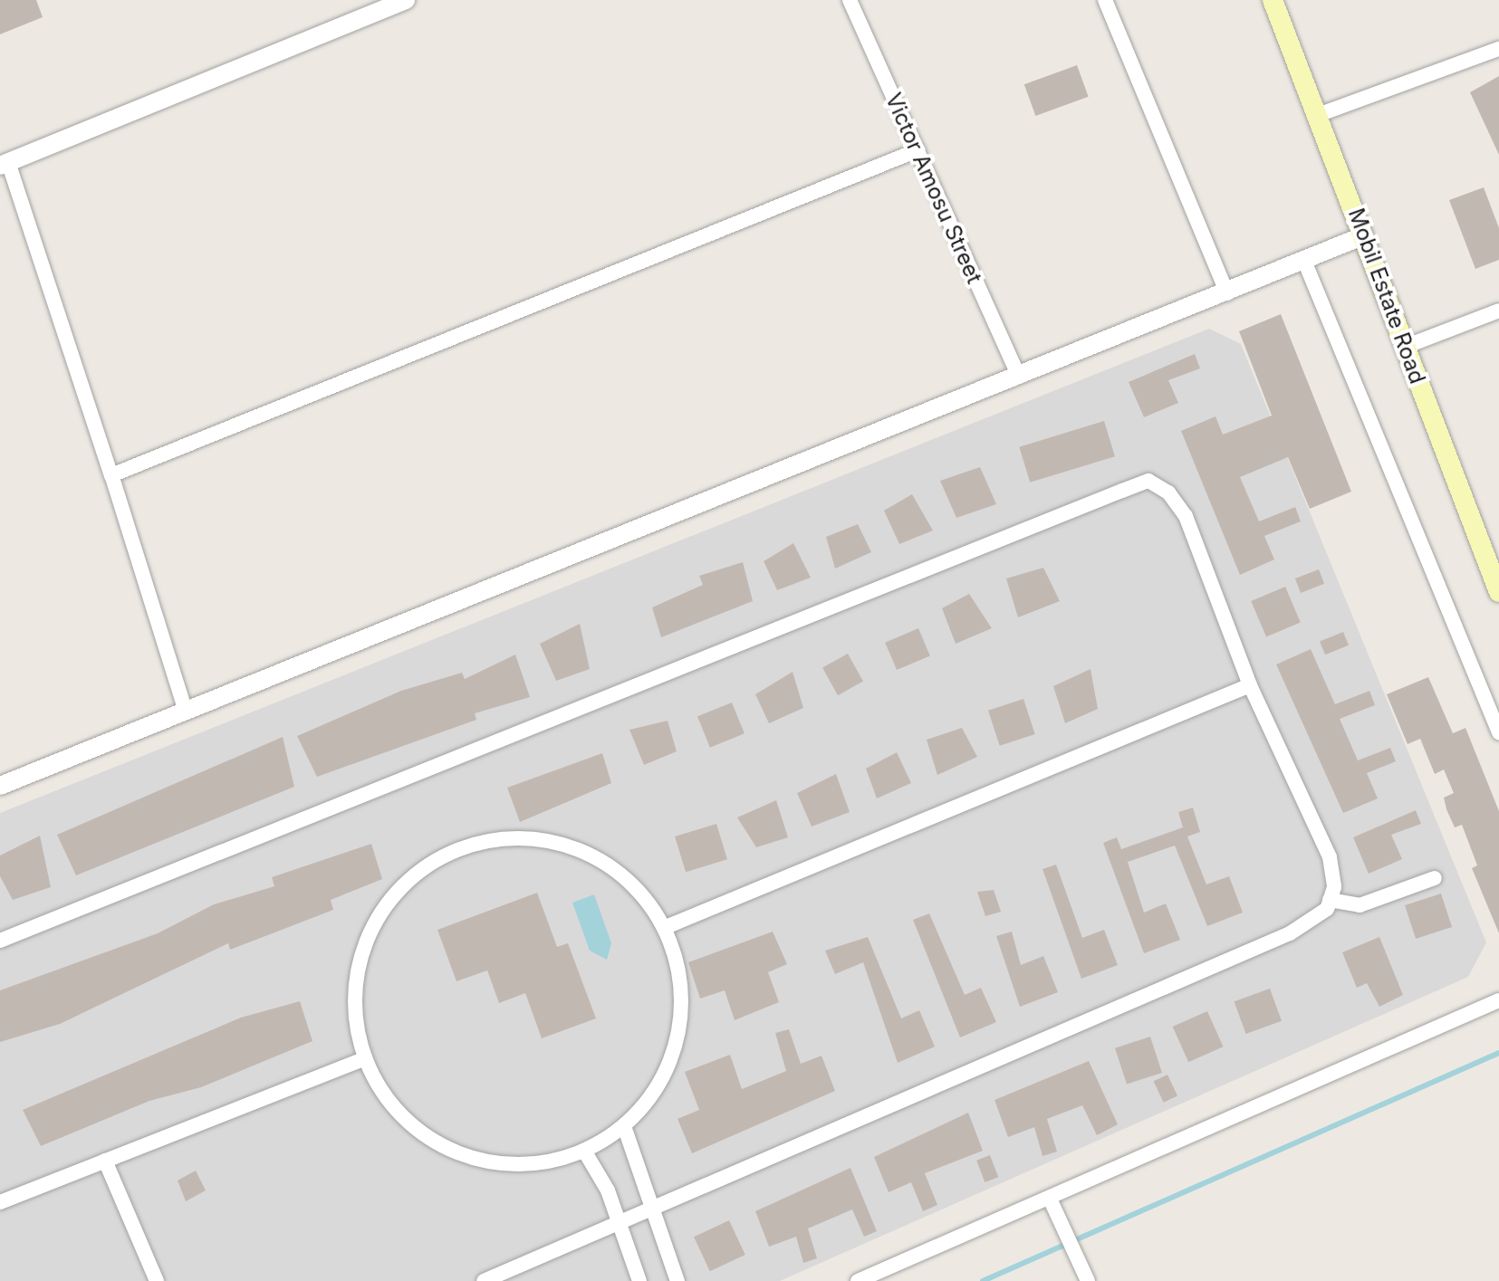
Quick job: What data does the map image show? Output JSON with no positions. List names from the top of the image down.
{
  "streets": {
    "main road": ["Mobil Estate Road"],
    "street": ["Victor Amosu Street"]
  }
}
